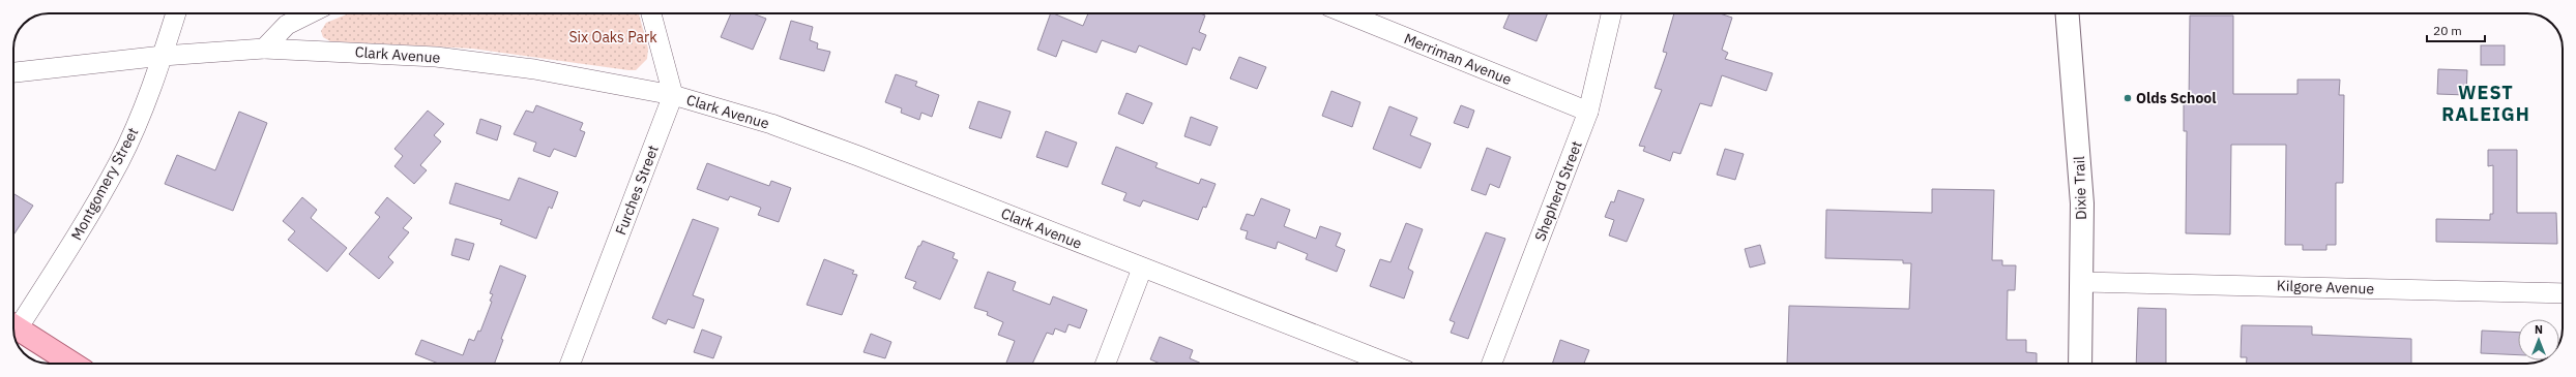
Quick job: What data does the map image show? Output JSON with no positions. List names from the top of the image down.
{
  "streets": {
    "main road": ["Dixie Trail"],
    "street": [
      "Clark Avenue",
      "Merriman Avenue",
      "Montgomery Street",
      "Furches Street",
      "Shepherd Street",
      "Kilgore Avenue"
    ]
  },
  "crossings": [
    ["Clark Avenue", "Montgomery Street"],
    ["Clark Avenue", "Furches Street"],
    ["Merriman Avenue", "Shepherd Street"],
    ["Dixie Trail", "Kilgore Avenue"]
  ],
  "districts": ["WEST RALEIGH"],
  "parks": ["Six Oaks Park"],
  "places": ["Olds School"],
  "scale_bar": "20 m",
  "north": "top"
}
